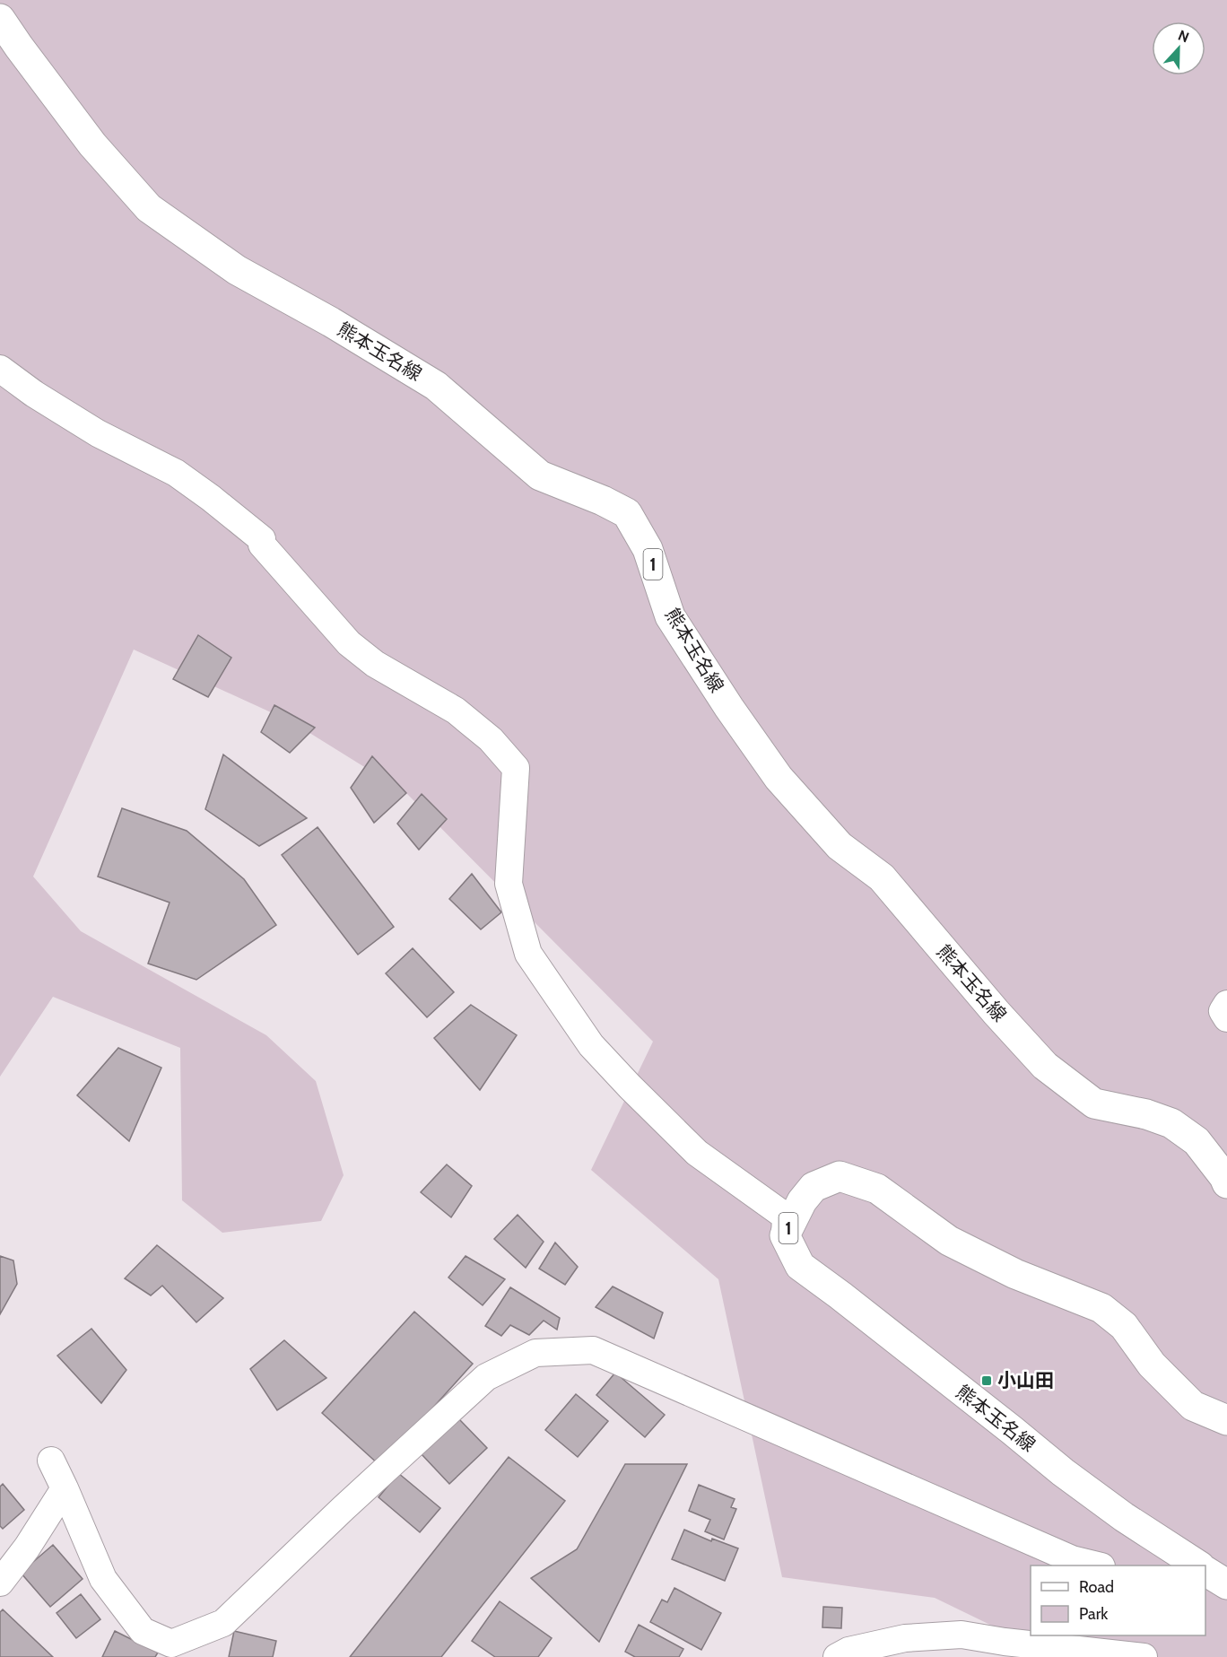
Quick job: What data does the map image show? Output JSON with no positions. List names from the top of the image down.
{
  "streets": {
    "main road": ["熊本玉名線", "1"]
  },
  "crossings": [
    ["熊本玉名線", "1"]
  ],
  "places": {
    "transit": ["小山田"]
  },
  "legend": ["Road", "Park"],
  "north": "top"
}
